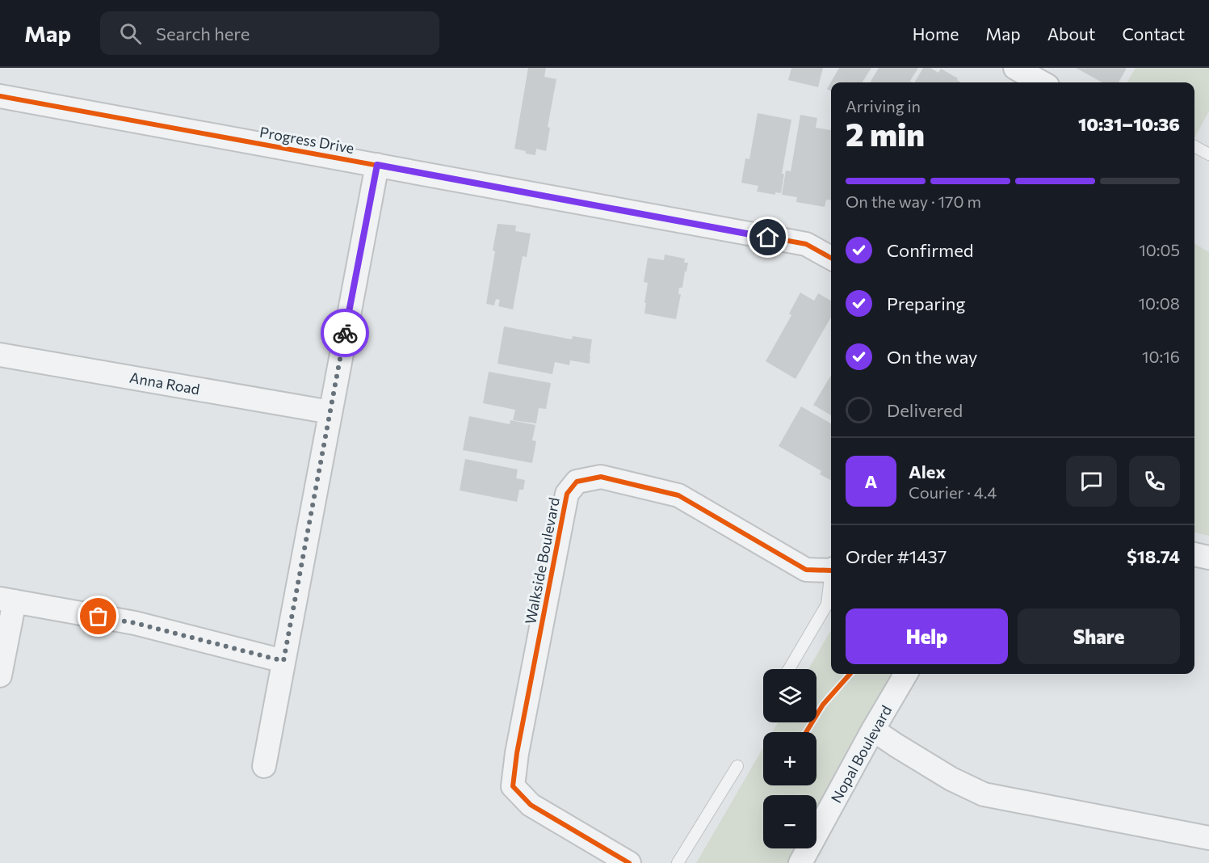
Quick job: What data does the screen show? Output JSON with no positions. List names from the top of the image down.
{
  "streets": {
    "street": [
      "Progress Drive",
      "Anna Road",
      "Walkside Boulevard",
      "Nopal Boulevard"
    ]
  },
  "page": {
    "header": "Map",
    "search": "Search here",
    "nav": [
      "Home",
      "Map",
      "About",
      "Contact"
    ],
    "heading": ["2 min", "Arriving in", "10:31–10:36"],
    "panel": [
      "Alex",
      "Courier · 4.4",
      "Order #1437",
      "$18.74"
    ],
    "bar": "On the way · 170 m",
    "list": [
      ["Confirmed", "10:05"],
      ["Preparing", "10:08"],
      ["On the way", "10:16"],
      "Delivered"
    ],
    "round": "A",
    "buttons": ["Help", "Share"],
    "map_buttons": ["+", "−"]
  }
}
